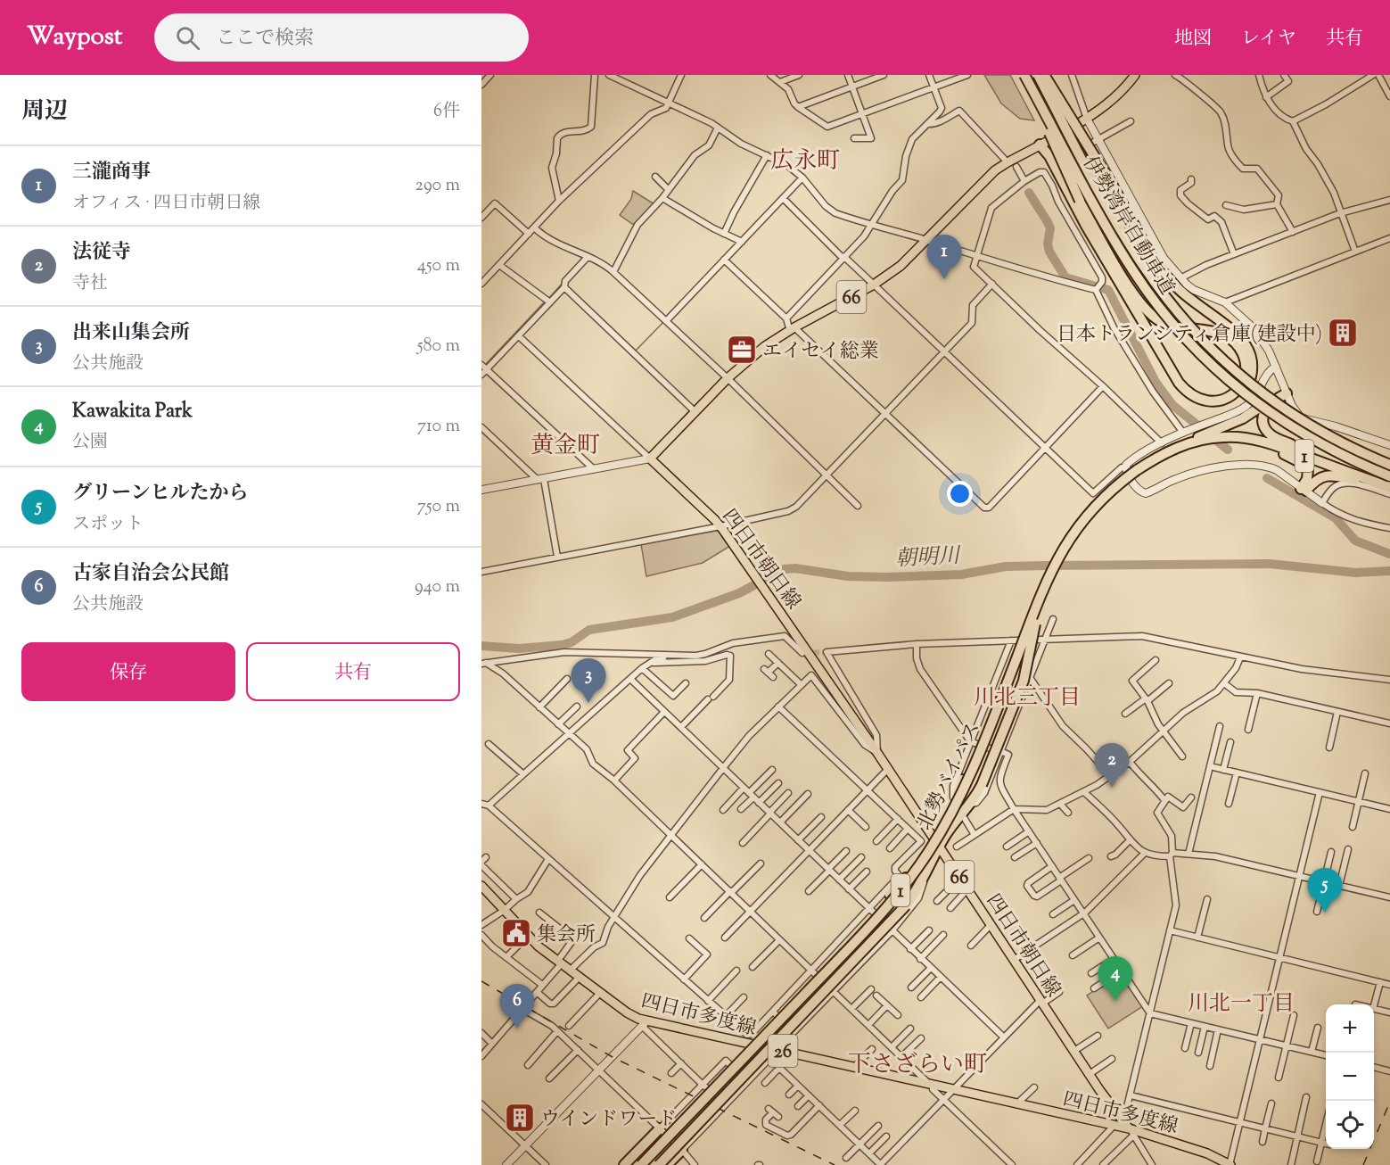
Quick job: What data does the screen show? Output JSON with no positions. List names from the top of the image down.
{
  "streets": {
    "highway": ["伊勢湾岸自動車道", "1", "北勢バイパス"],
    "main road": [
      "66",
      "四日市朝日線",
      "四日市多度線",
      "26"
    ]
  },
  "crossings": [
    ["66", "四日市朝日線"],
    ["1", "四日市朝日線"],
    ["1", "北勢バイパス"],
    ["四日市朝日線", "四日市多度線"]
  ],
  "districts": [
    "広永町",
    "黄金町",
    "川北三丁目",
    "川北一丁目",
    "下さざらい町"
  ],
  "water": ["朝明川"],
  "places": {
    "building": ["日本トランシティ倉庫(建設中)", "ウインドワード"],
    "office": ["エイセイ総業"],
    "public building": ["集会所"]
  },
  "page": {
    "header": "Waypost",
    "search": "ここで検索",
    "nav": ["地図", "レイヤ", "共有"],
    "heading": ["周辺", "6件"],
    "list": [
      {
        "mark": "1",
        "name": "三瀧商事",
        "note": "オフィス · 四日市朝日線",
        "value": "290 m"
      },
      {
        "mark": "2",
        "name": "法従寺",
        "note": "寺社",
        "value": "450 m"
      },
      {
        "mark": "3",
        "name": "出来山集会所",
        "note": "公共施設",
        "value": "580 m"
      },
      {
        "mark": "4",
        "name": "Kawakita Park",
        "note": "公園",
        "value": "710 m"
      },
      {
        "mark": "5",
        "name": "グリーンヒルたから",
        "note": "スポット",
        "value": "750 m"
      },
      {
        "mark": "6",
        "name": "古家自治会公民館",
        "note": "公共施設",
        "value": "940 m"
      }
    ],
    "pins": [
      "1",
      "3",
      "2",
      "5",
      "4",
      "6"
    ],
    "buttons": ["保存", "共有"],
    "map_buttons": ["+", "−"]
  }
}
